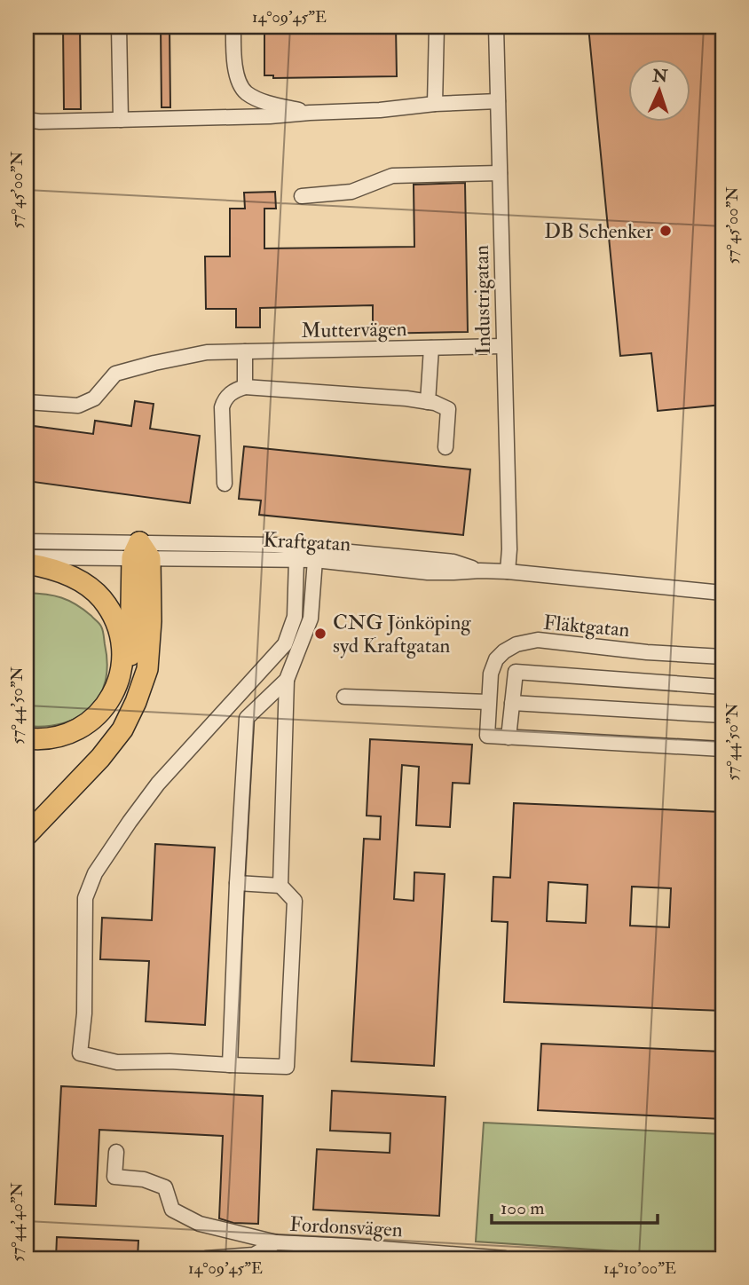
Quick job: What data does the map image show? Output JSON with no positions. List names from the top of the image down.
{
  "streets": {
    "street": [
      "Industrigatan",
      "Muttervägen",
      "Kraftgatan",
      "Fläktgatan",
      "Fordonsvägen"
    ]
  },
  "crossings": [
    ["Industrigatan", "Muttervägen"],
    ["Industrigatan", "Kraftgatan"]
  ],
  "places": ["DB Schenker", "CNG Jönköping syd Kraftgatan"],
  "scale_bar": "100 m",
  "north": "top",
  "coordinates": [
    "14°09'45\"E",
    "57°45'00\"N",
    "57°44'50\"N",
    "57°44'40\"N",
    "14°10'00\"E"
  ]
}
